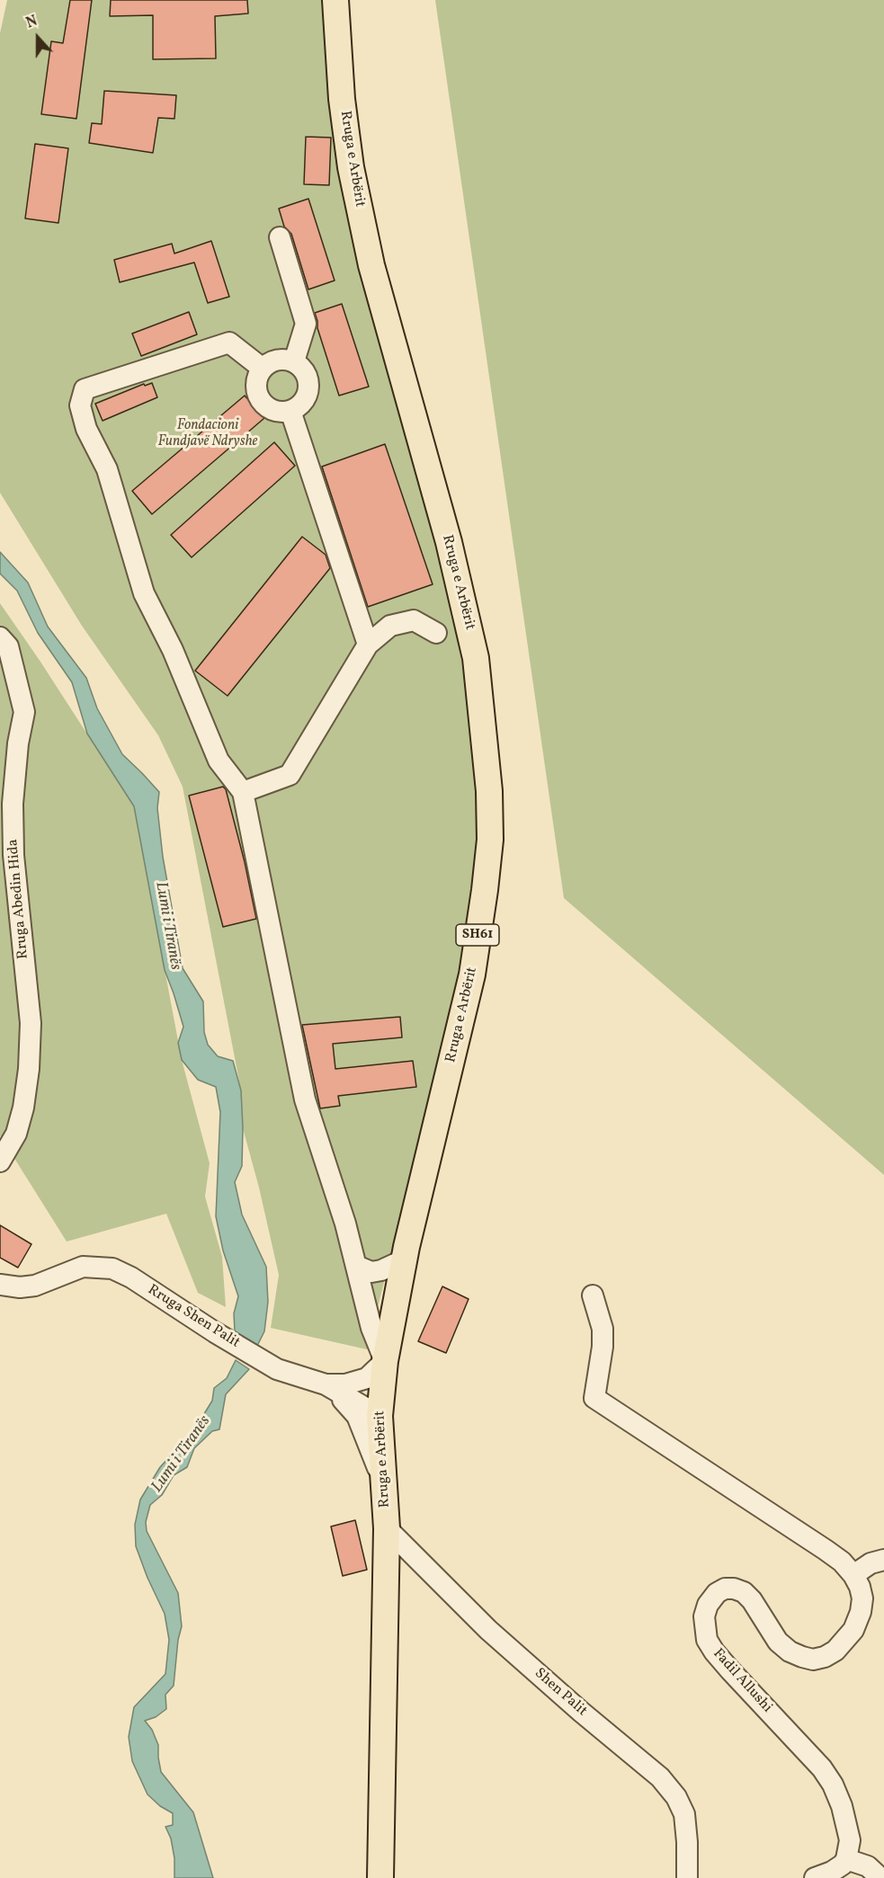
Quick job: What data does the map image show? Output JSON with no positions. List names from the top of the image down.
{
  "streets": {
    "main road": ["Rruga e Arbërit", "SH61"],
    "street": [
      "Rruga Abedin Hida",
      "Rruga Shen Palit",
      "Fadil Allushi",
      "Shen Palit"
    ]
  },
  "crossings": [
    ["Rruga e Arbërit", "Rruga Shen Palit"],
    ["Rruga e Arbërit", "Shen Palit"]
  ],
  "water": ["Lumi i Tiranës"],
  "parks": ["Fondacioni Fundjavë Ndryshe"],
  "north": "top"
}
